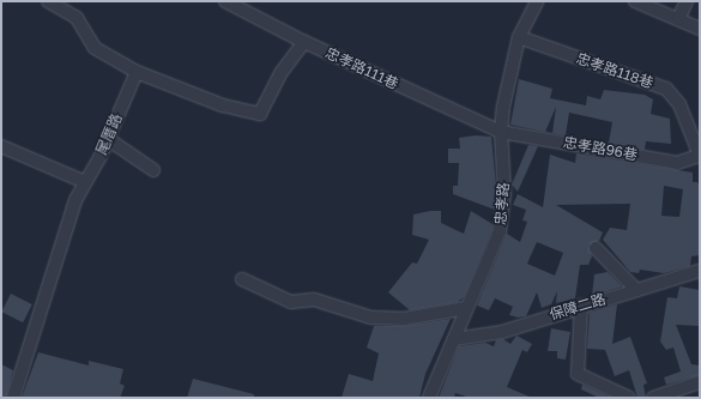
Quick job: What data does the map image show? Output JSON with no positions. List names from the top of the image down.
{
  "streets": {
    "street": [
      "忠孝路111巷",
      "忠孝路118巷",
      "尾厝路",
      "忠孝路96巷",
      "忠孝路",
      "保障二路"
    ]
  },
  "crossings": [
    ["忠孝路111巷", "忠孝路96巷"],
    ["忠孝路111巷", "忠孝路"],
    ["忠孝路118巷", "忠孝路96巷"],
    ["忠孝路118巷", "忠孝路"],
    ["忠孝路96巷", "忠孝路"],
    ["忠孝路", "保障二路"]
  ]
}
